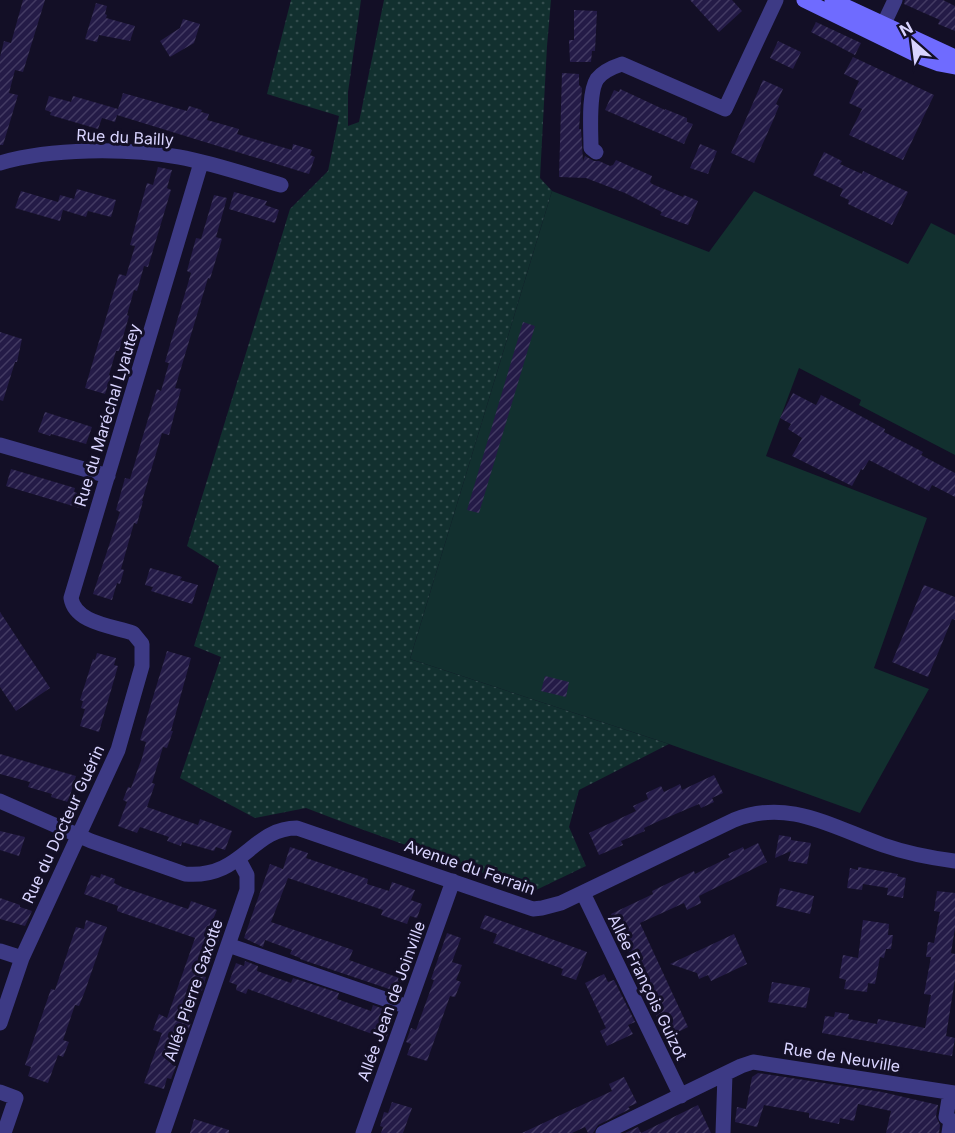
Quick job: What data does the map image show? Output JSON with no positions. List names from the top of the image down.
{
  "streets": {
    "street": [
      "Rue du Bailly",
      "Rue du Maréchal Lyautey",
      "Rue du Docteur Guérin",
      "Avenue du Ferrain",
      "Allée François Guizot",
      "Allée Pierre Gaxotte",
      "Allée Jean de Joinville",
      "Rue de Neuville"
    ]
  },
  "crossings": [
    ["Rue du Bailly", "Rue du Maréchal Lyautey"],
    ["Rue du Maréchal Lyautey", "Rue du Docteur Guérin"],
    ["Rue du Docteur Guérin", "Avenue du Ferrain"],
    ["Avenue du Ferrain", "Allée François Guizot"],
    ["Avenue du Ferrain", "Allée Pierre Gaxotte"],
    ["Avenue du Ferrain", "Allée Jean de Joinville"],
    ["Allée François Guizot", "Rue de Neuville"]
  ],
  "north": "top left"
}
